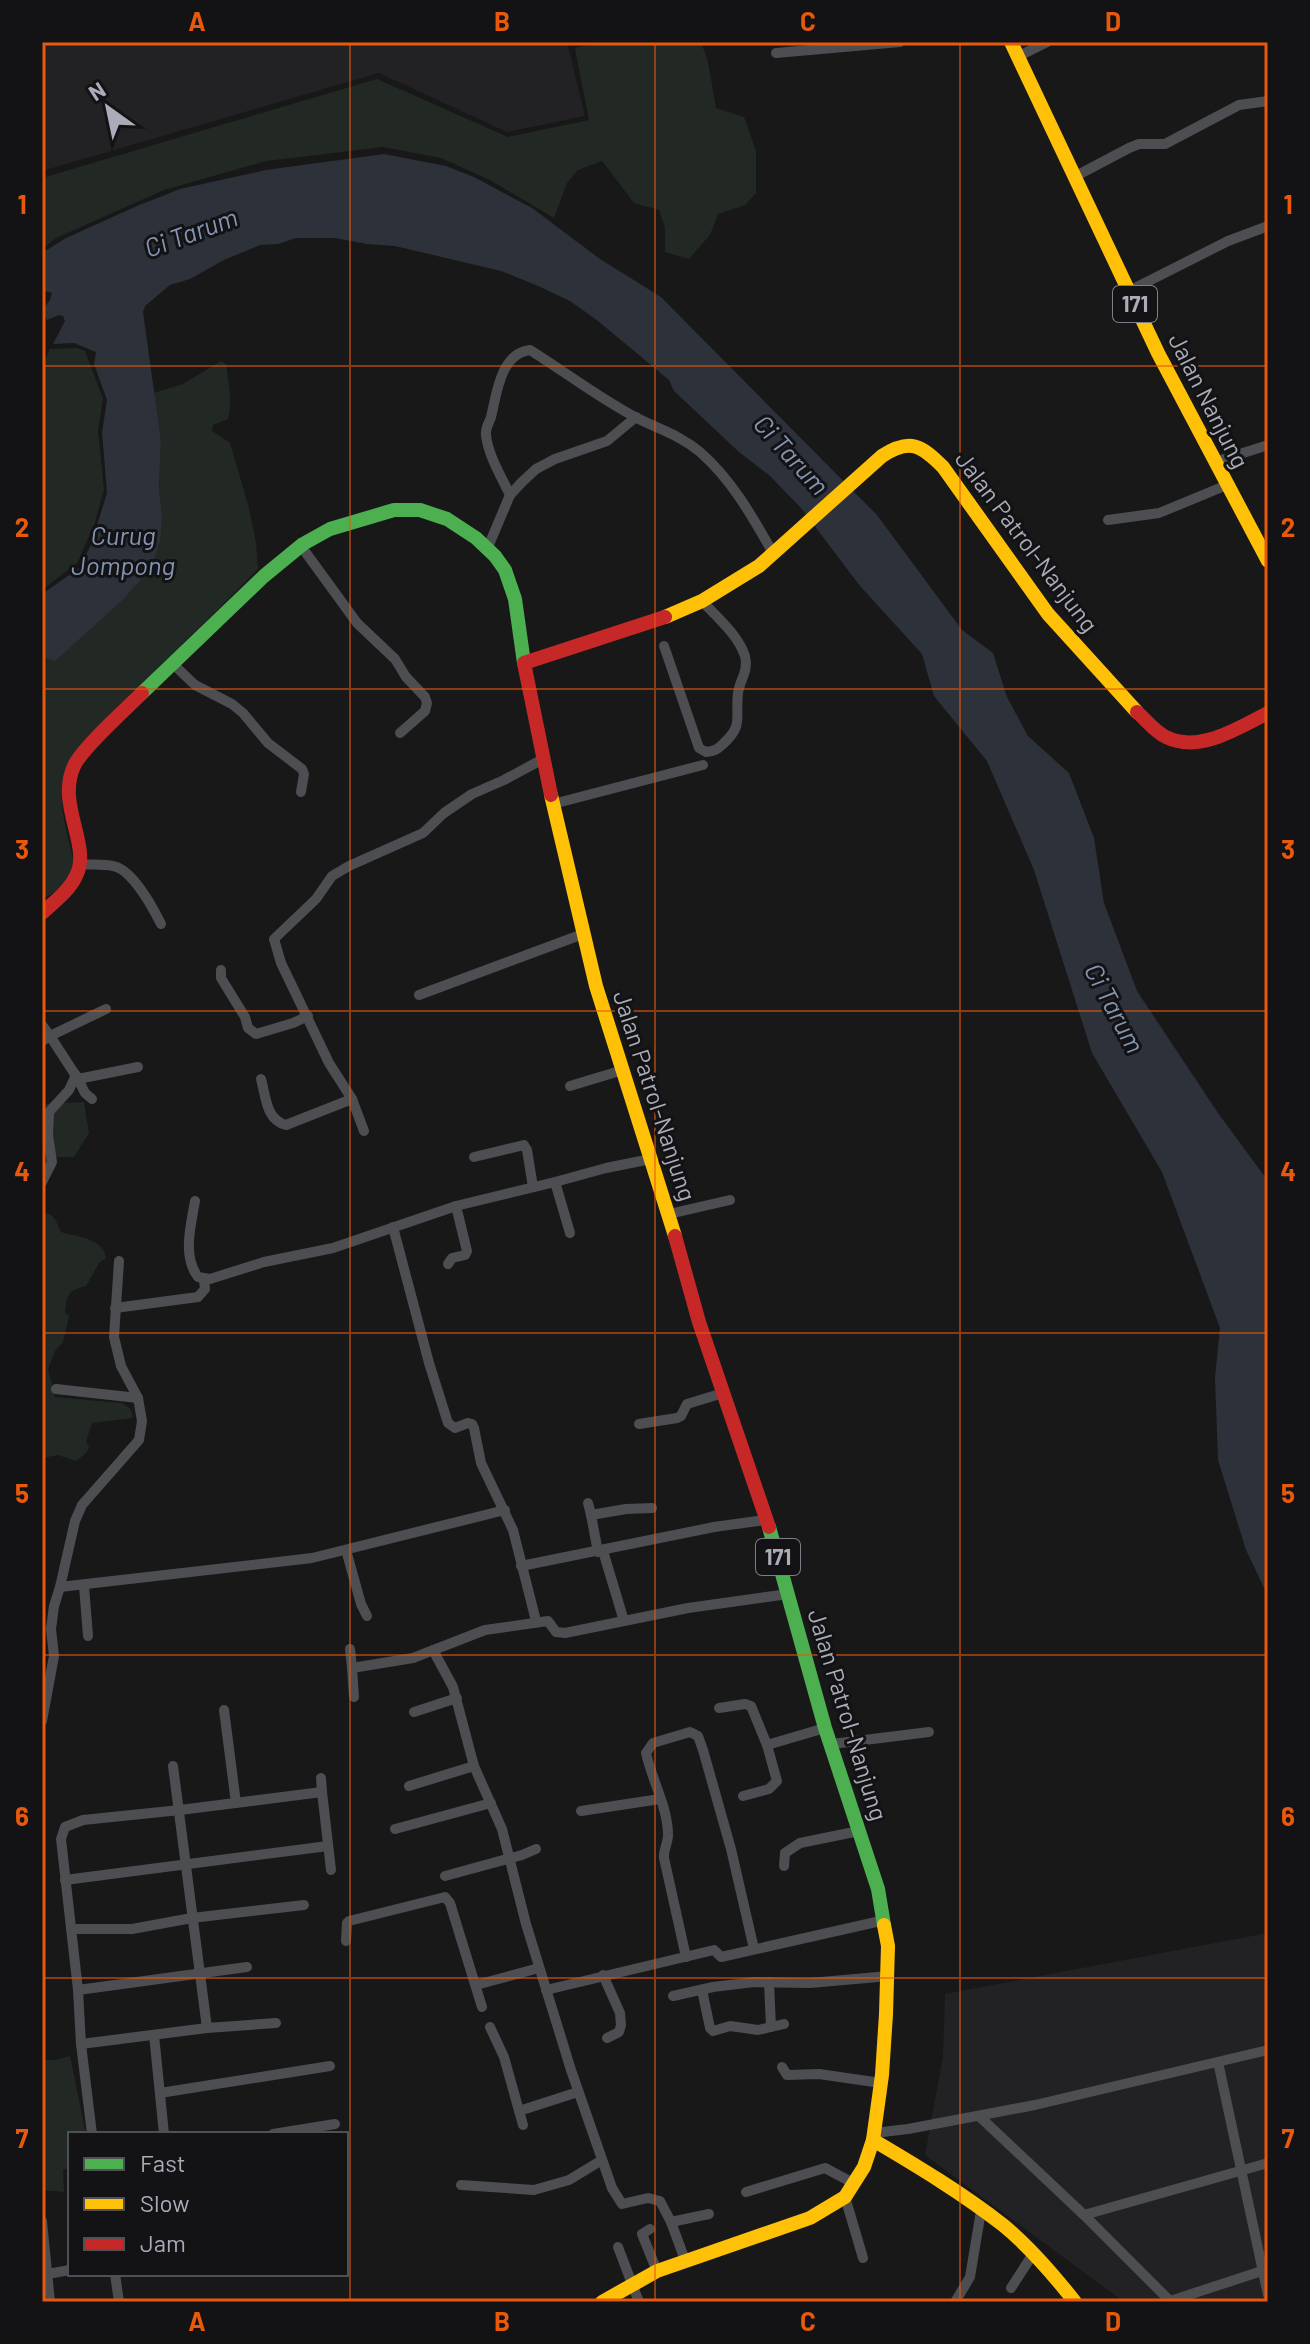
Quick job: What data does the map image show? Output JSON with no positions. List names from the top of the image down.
{
  "streets": {
    "main road": ["171", "Jalan Nanjung", "Jalan Patrol-Nanjung"]
  },
  "water": ["Ci Tarum", "Curug Jompong"],
  "legend": ["Fast", "Slow", "Jam"],
  "north": "top left",
  "grid": {
    "columns": [
      "A",
      "B",
      "C",
      "D"
    ],
    "rows": [
      "1",
      "2",
      "3",
      "4",
      "5",
      "6",
      "7"
    ]
  }
}
